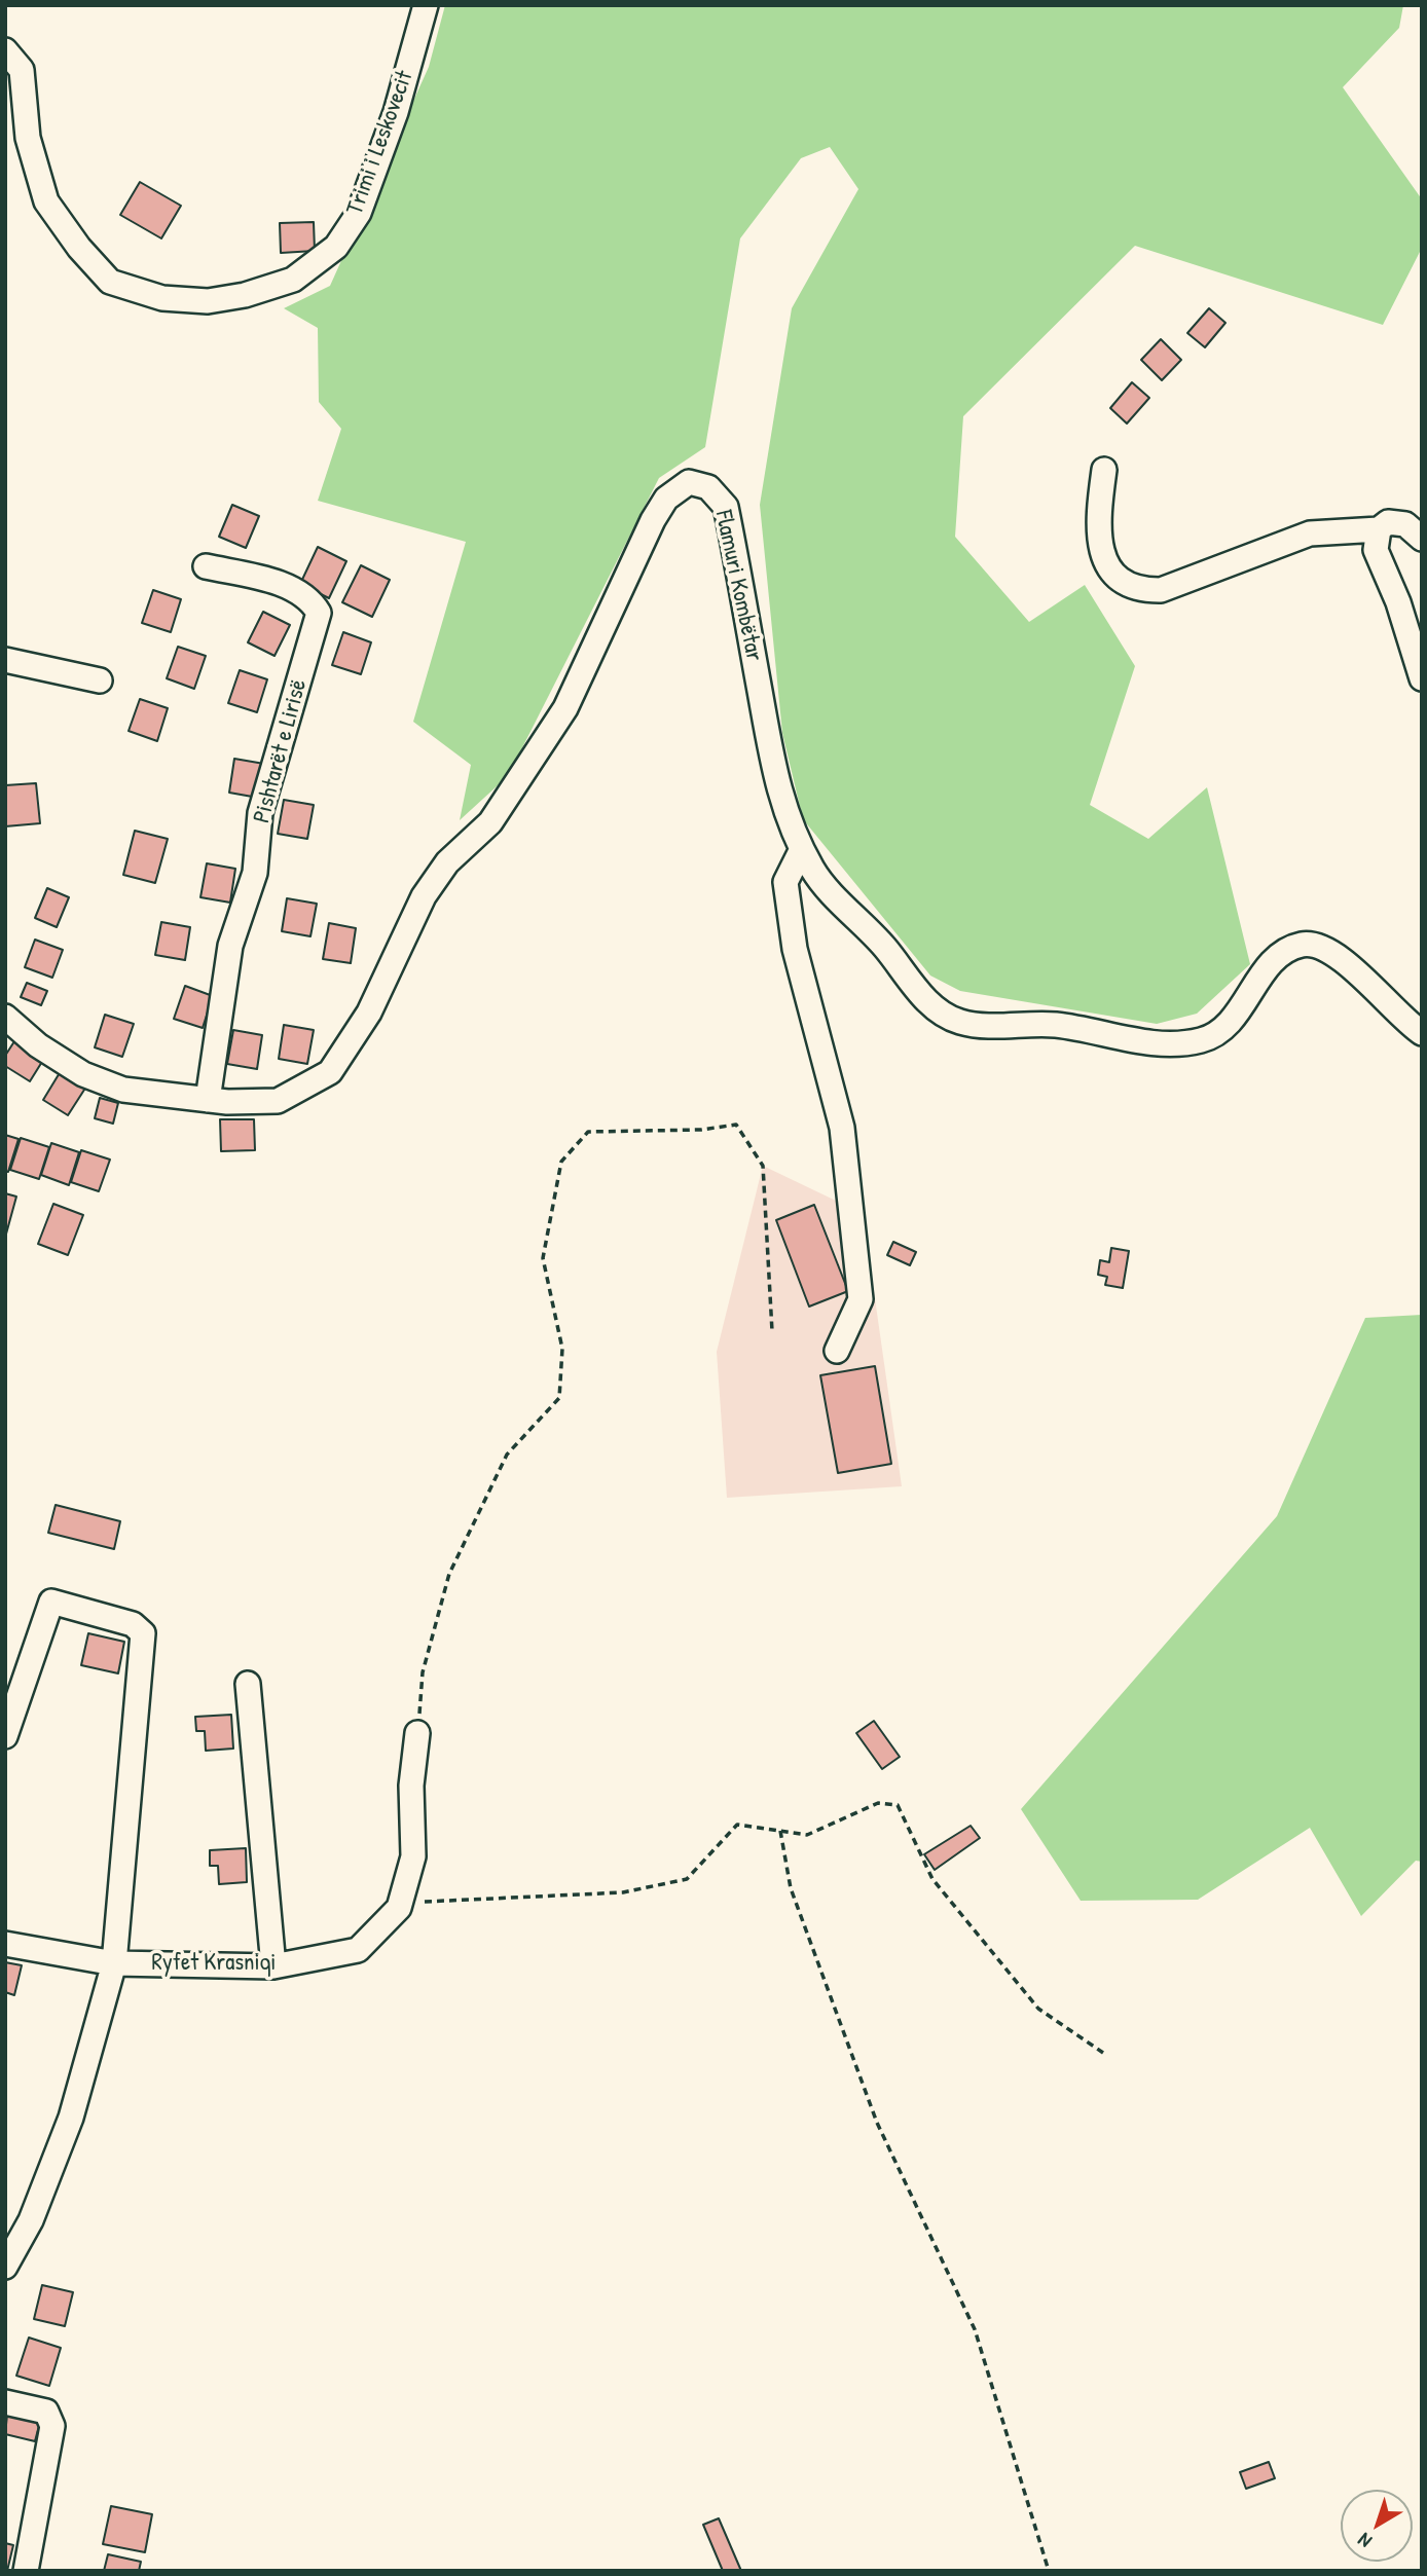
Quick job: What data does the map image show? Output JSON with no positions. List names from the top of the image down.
{
  "streets": {
    "street": [
      "Trimi i Leskovecit",
      "Flamuri Kombëtar",
      "Pishtarët e Lirisë",
      "Ryfet Krasniqi"
    ]
  },
  "crossings": [
    ["Flamuri Kombëtar", "Pishtarët e Lirisë"]
  ],
  "north": "bottom left"
}
